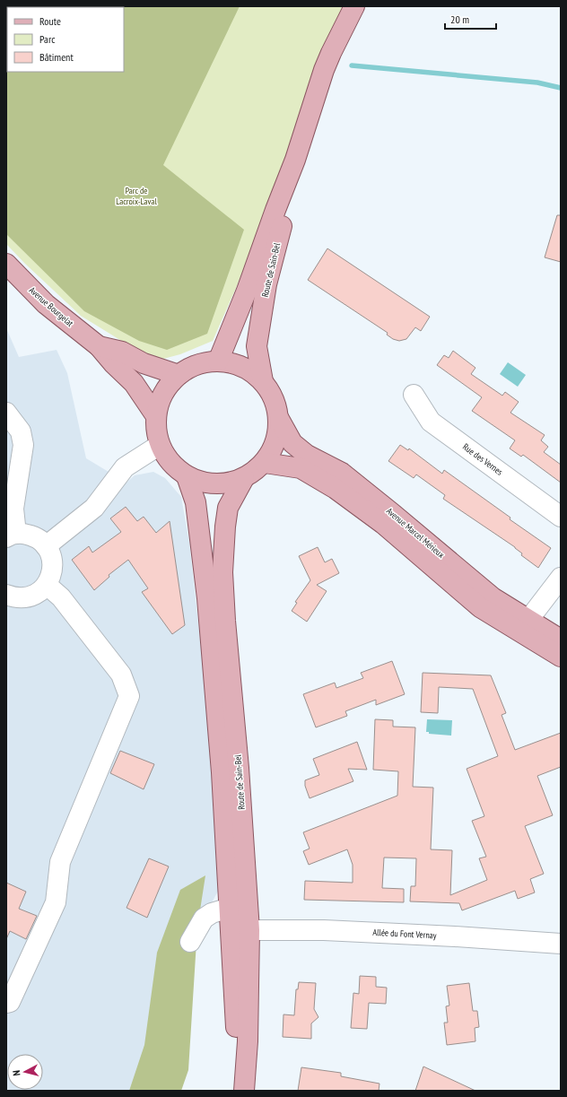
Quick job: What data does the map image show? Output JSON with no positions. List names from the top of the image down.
{
  "streets": {
    "main road": ["Route de Sain-Bel", "Avenue Bourgelat", "Avenue Marcel Mérieux"],
    "street": ["Rue des Vernes", "Allée du Font Vernay"]
  },
  "crossings": [
    ["Route de Sain-Bel", "Avenue Bourgelat"],
    ["Route de Sain-Bel", "Avenue Marcel Mérieux"],
    ["Route de Sain-Bel", "Allée du Font Vernay"],
    ["Avenue Bourgelat", "Avenue Marcel Mérieux"]
  ],
  "parks": ["Parc de Lacroix-Laval"],
  "legend": ["Route", "Parc", "Bâtiment"],
  "scale_bar": "20 m",
  "north": "left"
}
